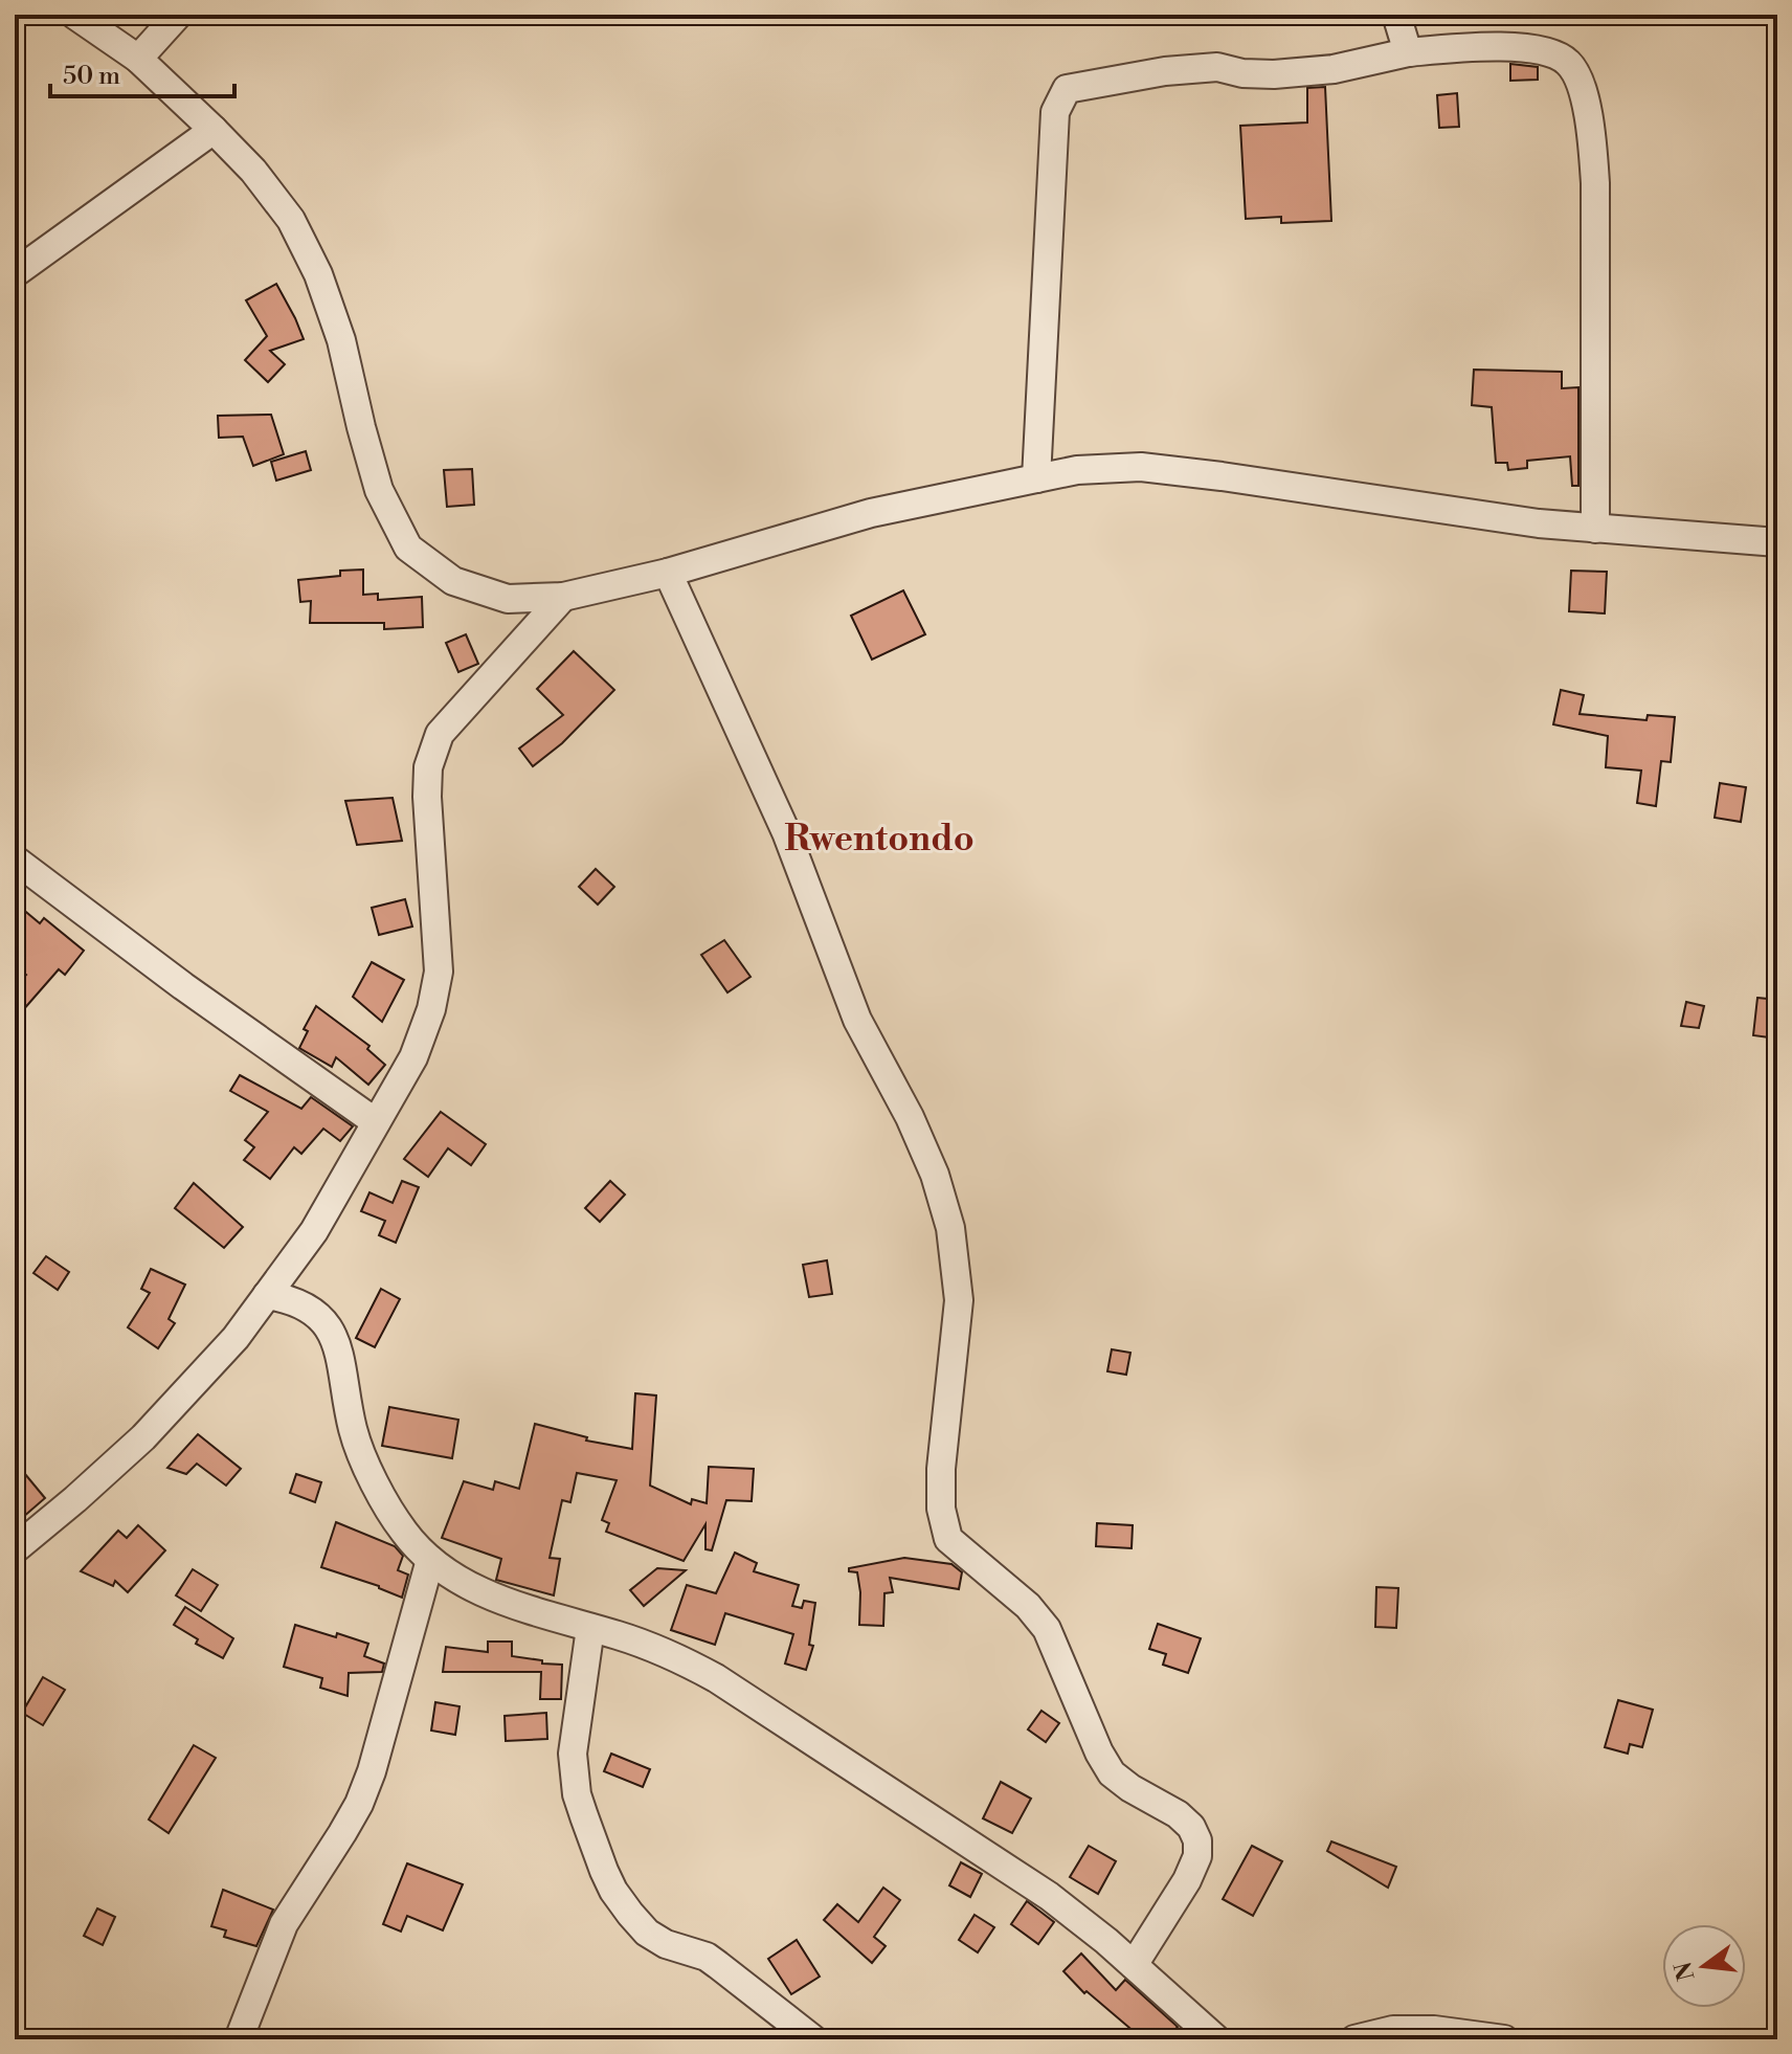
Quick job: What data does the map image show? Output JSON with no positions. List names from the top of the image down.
{
  "districts": ["Rwentondo"],
  "scale_bar": "50 m",
  "north": "left"
}
